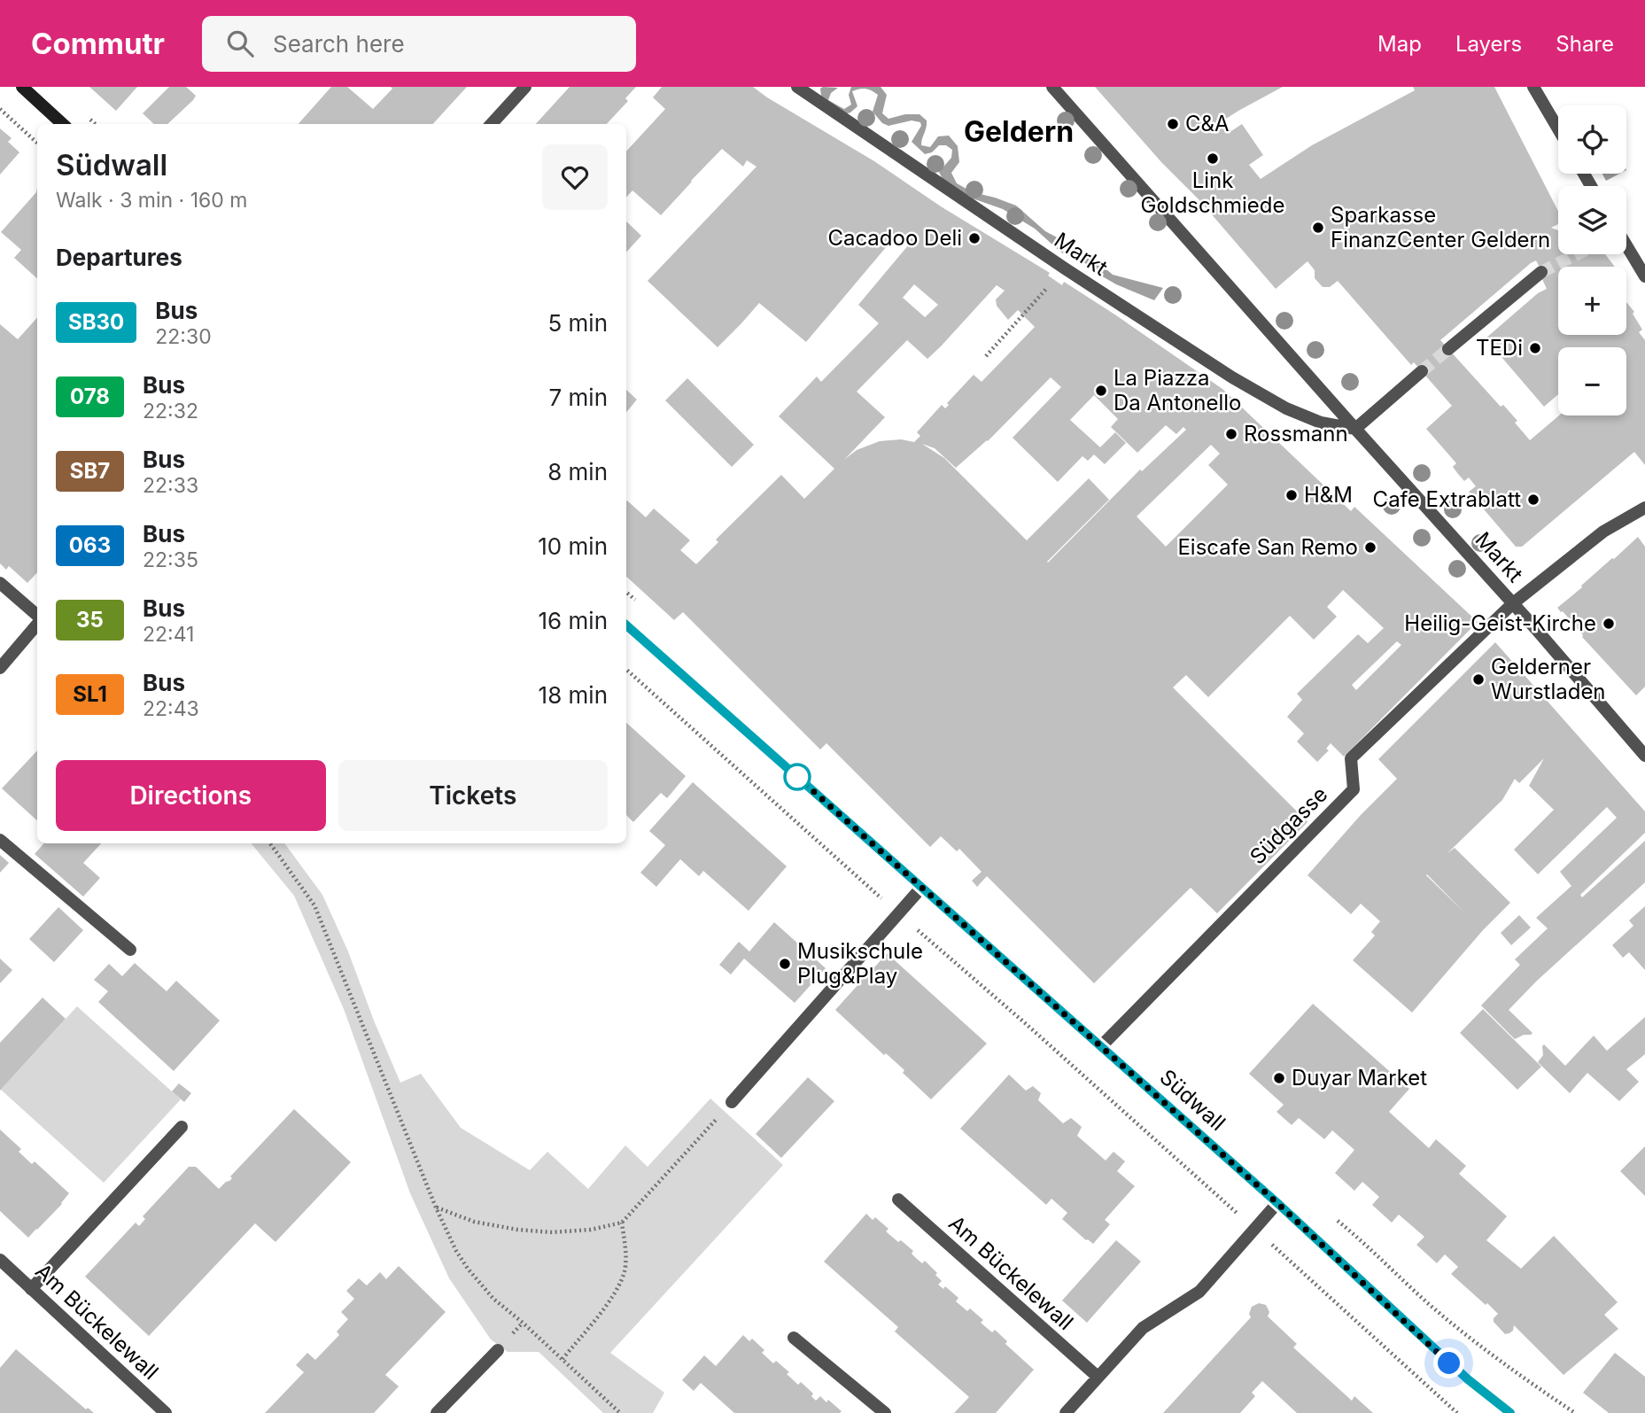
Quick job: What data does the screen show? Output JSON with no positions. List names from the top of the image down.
{
  "streets": {
    "street": [
      "Markt",
      "Südgasse",
      "Südwall",
      "Am Bückelewall"
    ]
  },
  "crossings": [
    ["Markt", "Südgasse"],
    ["Südgasse", "Südwall"]
  ],
  "districts": ["Geldern"],
  "places": [
    "C&A",
    "Link Goldschmiede",
    "Sparkasse FinanzCenter Geldern",
    "Cacadoo Deli",
    "TEDi",
    "La Piazza Da Antonello",
    "Rossmann",
    "H&M",
    "Cafe Extrablatt",
    "Eiscafe San Remo",
    "Heilig-Geist-Kirche",
    "Gelderner Wurstladen",
    "Musikschule Plug&Play",
    "Duyar Market"
  ],
  "lines": ["bus line SB30"],
  "page": {
    "header": "Commutr",
    "search": "Search here",
    "nav": ["Map", "Layers", "Share"],
    "map_buttons": ["+", "−"],
    "heading": [
      ["Südwall", "Walk · 3 min · 160 m"],
      "Departures"
    ],
    "list": [
      {
        "mark": "SB30",
        "name": "Bus",
        "note": "22:30",
        "value": "5 min"
      },
      {
        "mark": "078",
        "name": "Bus",
        "note": "22:32",
        "value": "7 min"
      },
      {
        "mark": "SB7",
        "name": "Bus",
        "note": "22:33",
        "value": "8 min"
      },
      {
        "mark": "063",
        "name": "Bus",
        "note": "22:35",
        "value": "10 min"
      },
      {
        "mark": "35",
        "name": "Bus",
        "note": "22:41",
        "value": "16 min"
      },
      {
        "mark": "SL1",
        "name": "Bus",
        "note": "22:43",
        "value": "18 min"
      }
    ],
    "buttons": ["Directions", "Tickets"]
  }
}
